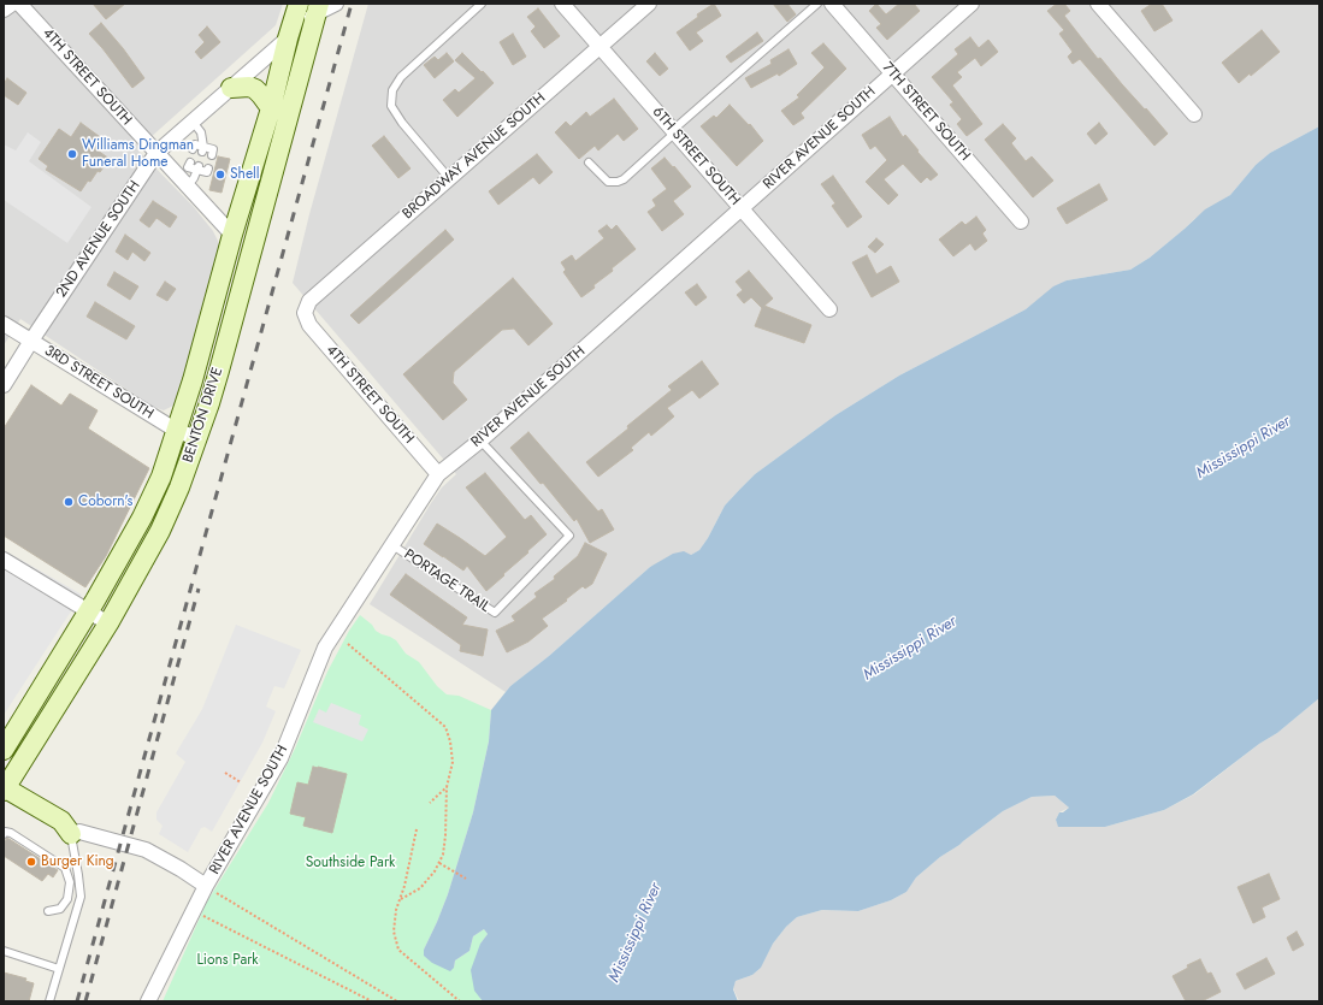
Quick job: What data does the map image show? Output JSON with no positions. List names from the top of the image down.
{
  "streets": {
    "main road": ["BENTON DRIVE"],
    "street": [
      "4TH STREET SOUTH",
      "7TH STREET SOUTH",
      "RIVER AVENUE SOUTH",
      "BROADWAY AVENUE SOUTH",
      "6TH STREET SOUTH",
      "2ND AVENUE SOUTH",
      "3RD STREET SOUTH"
    ],
    "lane": ["PORTAGE TRAIL"]
  },
  "crossings": [
    ["4TH STREET SOUTH", "RIVER AVENUE SOUTH"],
    ["4TH STREET SOUTH", "BROADWAY AVENUE SOUTH"],
    ["4TH STREET SOUTH", "2ND AVENUE SOUTH"],
    ["4TH STREET SOUTH", "BENTON DRIVE"],
    ["7TH STREET SOUTH", "RIVER AVENUE SOUTH"],
    ["RIVER AVENUE SOUTH", "6TH STREET SOUTH"],
    ["RIVER AVENUE SOUTH", "PORTAGE TRAIL"],
    ["BROADWAY AVENUE SOUTH", "6TH STREET SOUTH"],
    ["2ND AVENUE SOUTH", "3RD STREET SOUTH"],
    ["2ND AVENUE SOUTH", "BENTON DRIVE"],
    ["3RD STREET SOUTH", "BENTON DRIVE"]
  ],
  "water": ["Mississippi River"],
  "parks": ["Southside Park", "Lions Park"],
  "places": [
    "Williams Dingman Funeral Home",
    "Shell",
    "Coborn's",
    "Burger King"
  ]
}
